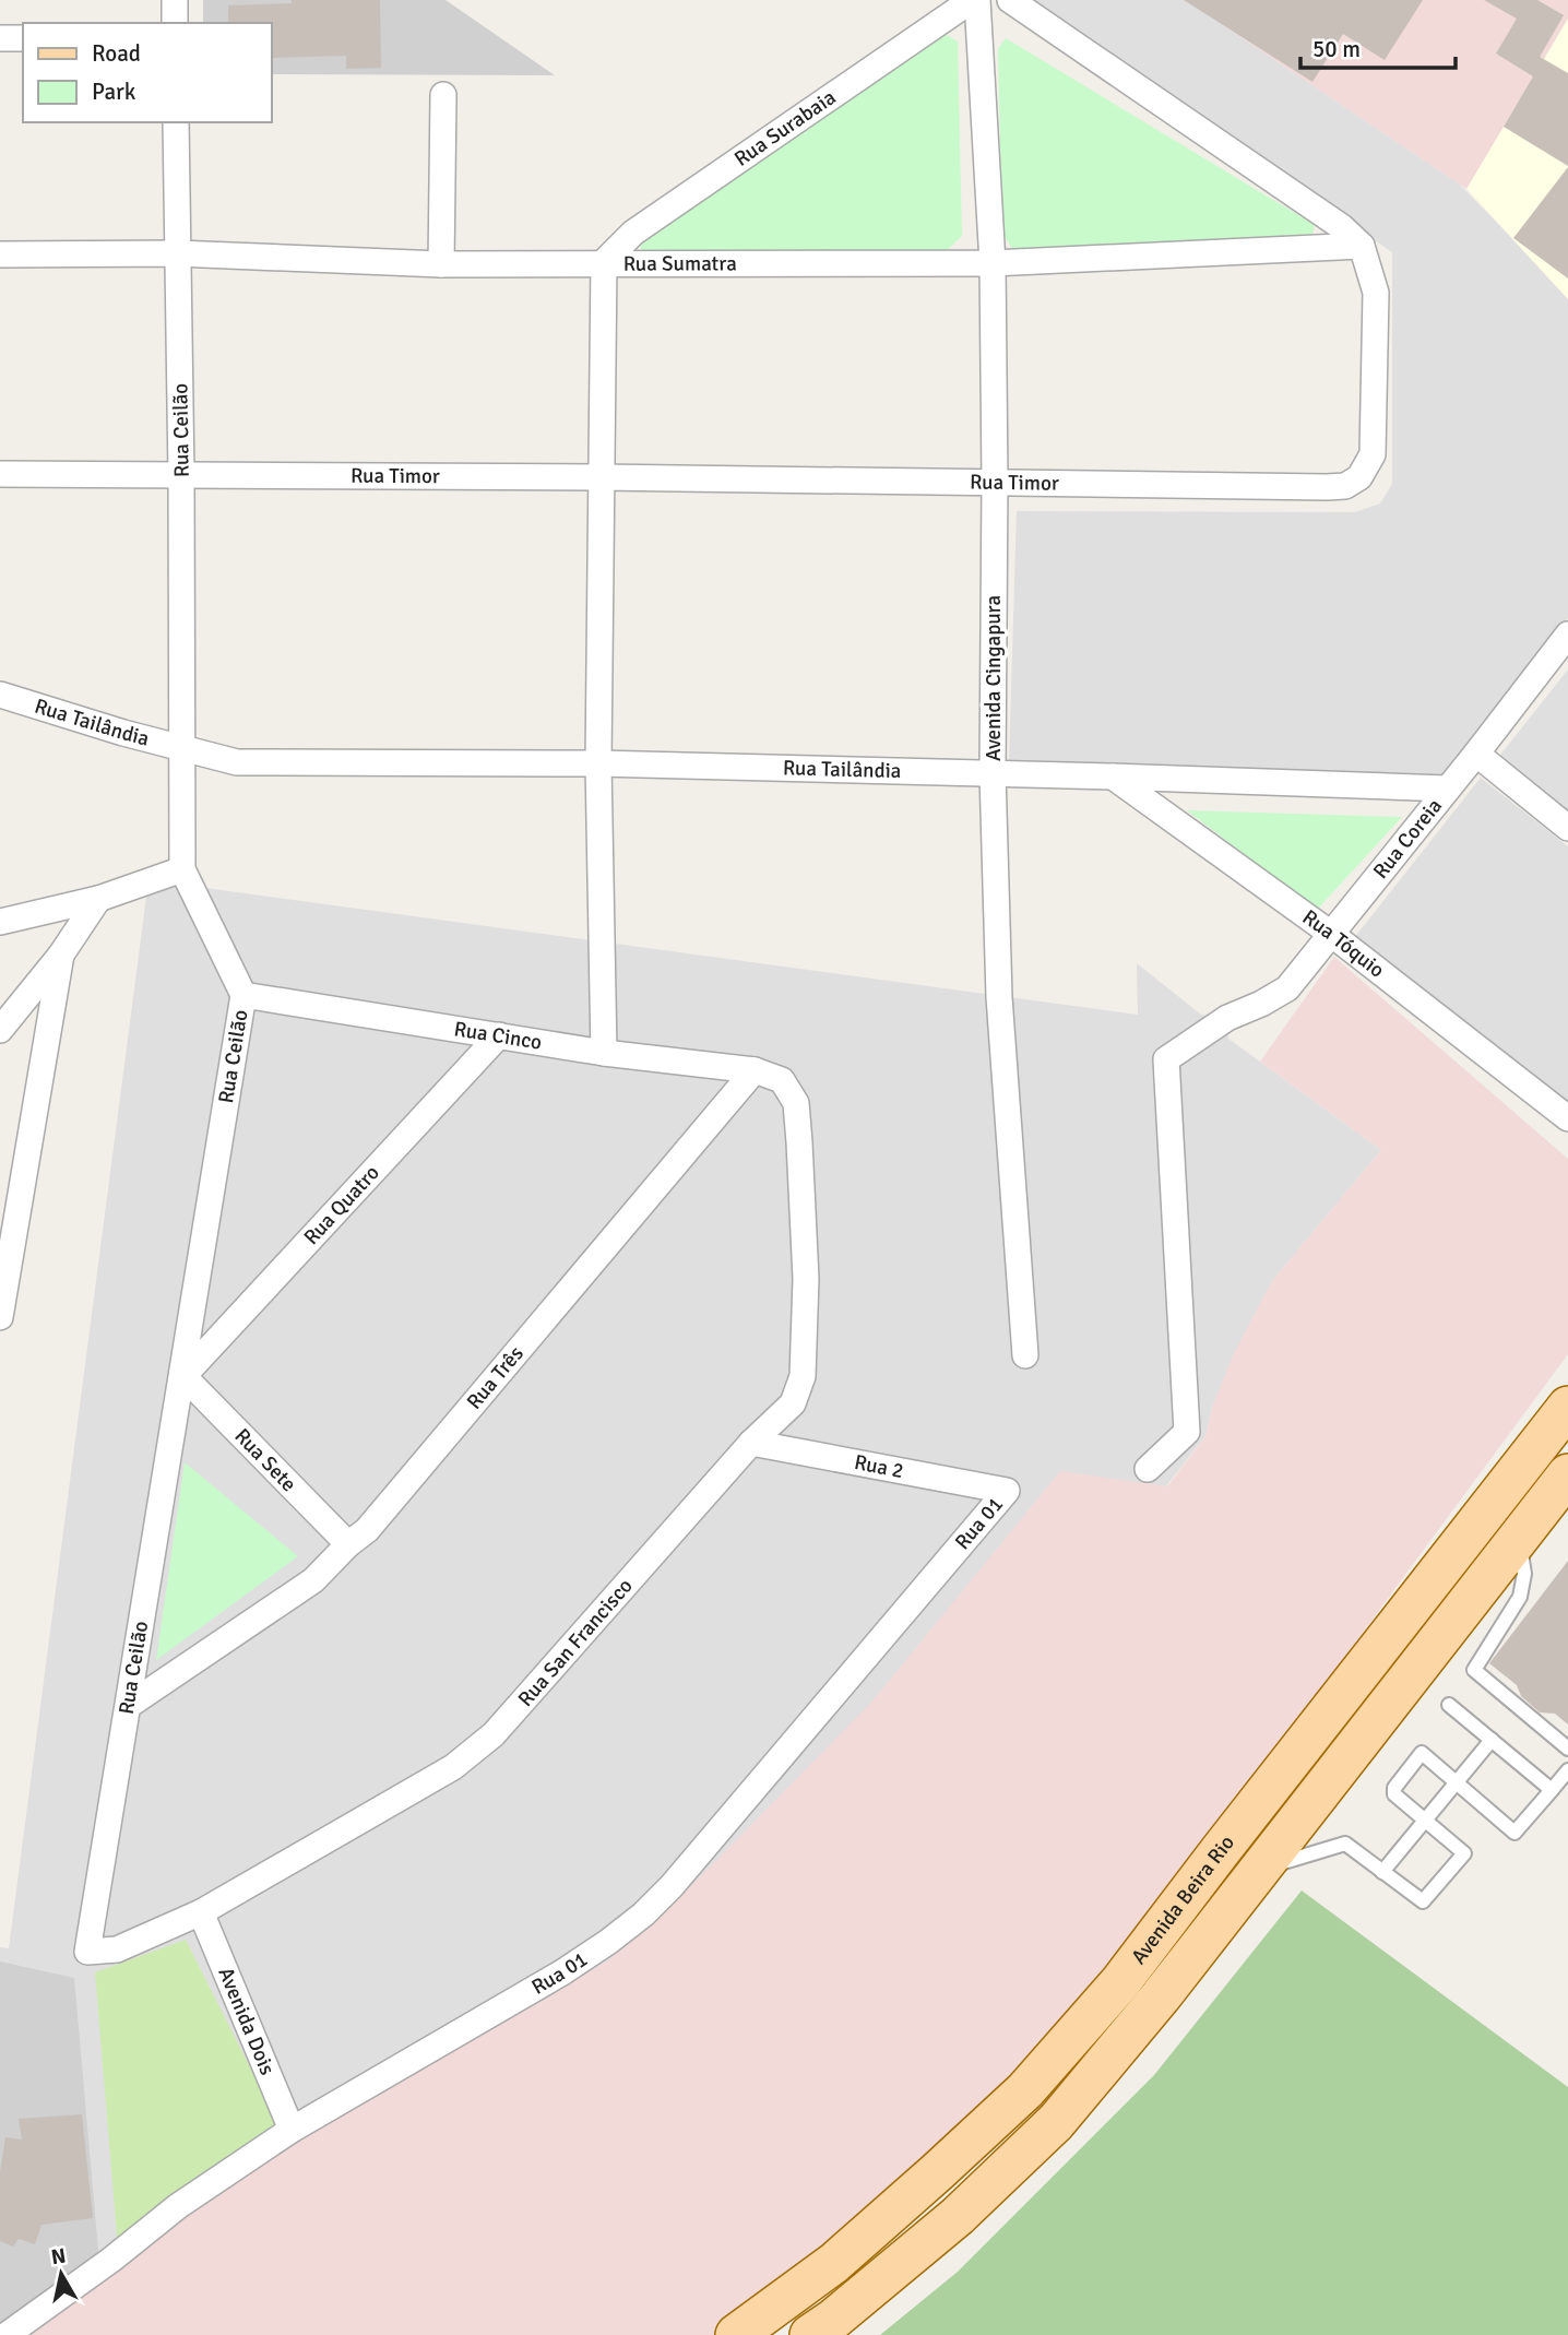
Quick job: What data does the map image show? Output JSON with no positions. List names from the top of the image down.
{
  "streets": {
    "main road": ["Avenida Beira Rio"],
    "street": [
      "Rua Surabaia",
      "Rua Sumatra",
      "Rua Ceilão",
      "Rua Timor",
      "Avenida Cingapura",
      "Rua Tailândia",
      "Rua Coreia",
      "Rua Tóquio",
      "Rua Cinco",
      "Rua Quatro",
      "Rua Três",
      "Rua Sete",
      "Rua 2",
      "Rua 01",
      "Rua San Francisco",
      "Avenida Dois"
    ]
  },
  "crossings": [
    ["Rua Surabaia", "Rua Sumatra"],
    ["Rua Surabaia", "Avenida Cingapura"],
    ["Rua Sumatra", "Rua Ceilão"],
    ["Rua Sumatra", "Rua Timor"],
    ["Rua Sumatra", "Avenida Cingapura"],
    ["Rua Ceilão", "Rua Timor"],
    ["Rua Ceilão", "Rua Tailândia"],
    ["Rua Ceilão", "Rua Cinco"],
    ["Rua Ceilão", "Rua Quatro"],
    ["Rua Ceilão", "Rua Três"],
    ["Rua Ceilão", "Rua Sete"],
    ["Rua Ceilão", "Rua San Francisco"],
    ["Rua Timor", "Avenida Cingapura"],
    ["Avenida Cingapura", "Rua Tailândia"],
    ["Rua Tailândia", "Rua Coreia"],
    ["Rua Tailândia", "Rua Tóquio"],
    ["Rua Coreia", "Rua Tóquio"],
    ["Rua Cinco", "Rua Quatro"],
    ["Rua Cinco", "Rua Três"],
    ["Rua Cinco", "Rua San Francisco"],
    ["Rua Quatro", "Rua Sete"],
    ["Rua Três", "Rua Sete"],
    ["Rua Três", "Rua San Francisco"],
    ["Rua 2", "Rua 01"],
    ["Rua 2", "Rua San Francisco"],
    ["Rua 01", "Avenida Dois"],
    ["Rua San Francisco", "Avenida Dois"]
  ],
  "legend": ["Road", "Park"],
  "scale_bar": "50 m",
  "north": "top"
}
